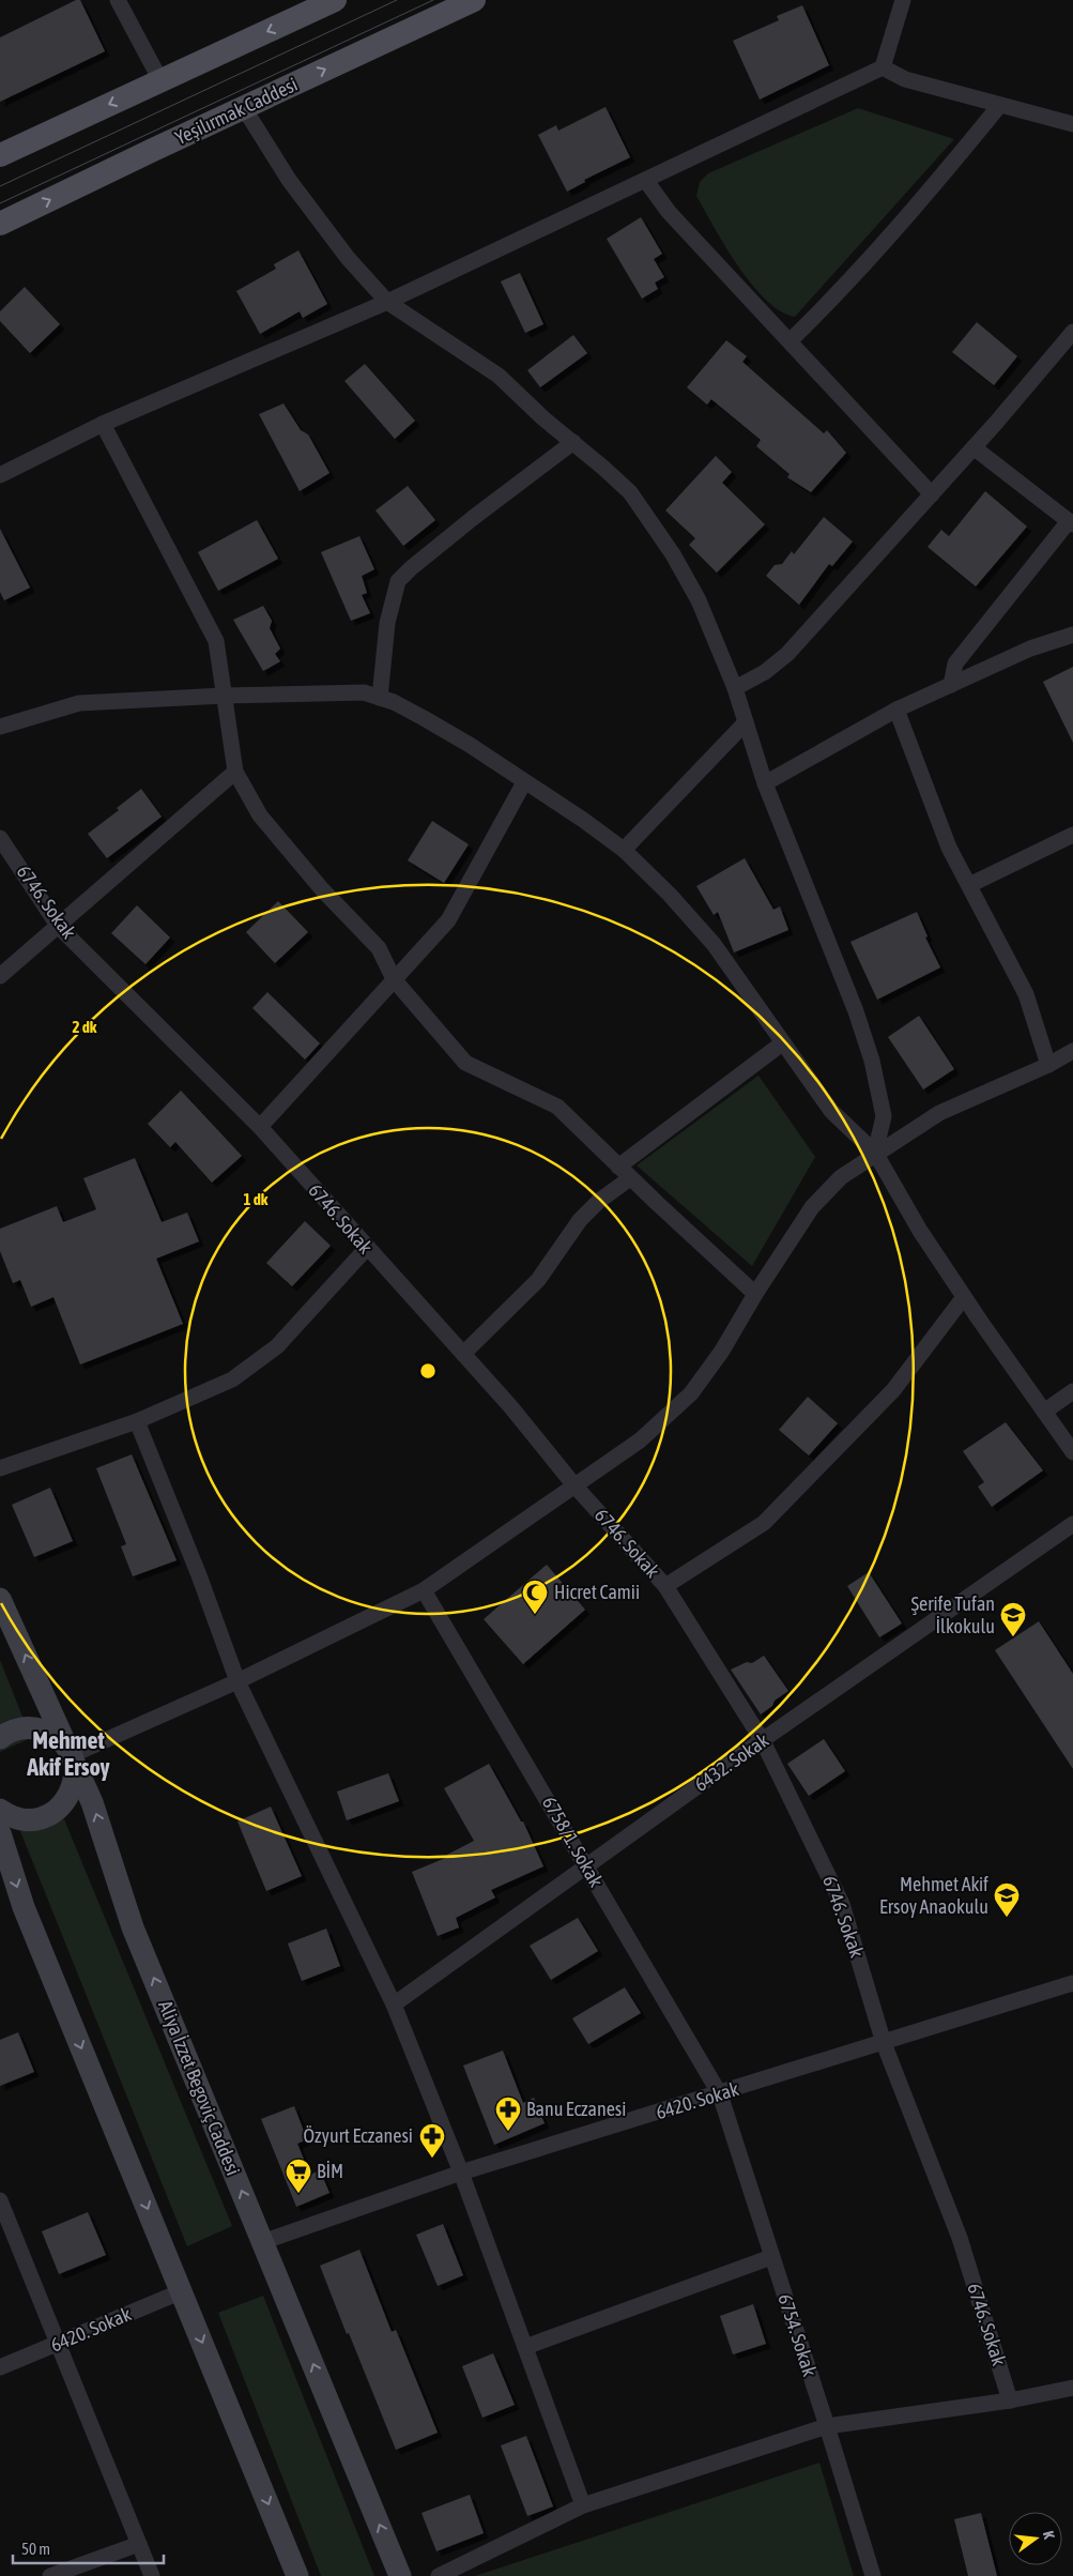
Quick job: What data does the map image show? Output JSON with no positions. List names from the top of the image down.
{
  "streets": {
    "main road": ["Yeşilırmak Caddesi", "Aliya İzzet Begoviç Caddesi"],
    "street": [
      "6746. Sokak",
      "6432. Sokak",
      "6758/1. Sokak",
      "6420. Sokak",
      "6754. Sokak"
    ]
  },
  "crossings": [
    ["6746. Sokak", "6432. Sokak"],
    ["6746. Sokak", "6420. Sokak"],
    ["6432. Sokak", "6758/1. Sokak"],
    ["6758/1. Sokak", "6420. Sokak"],
    ["6758/1. Sokak", "6754. Sokak"],
    ["Aliya İzzet Begoviç Caddesi", "6420. Sokak"],
    ["6420. Sokak", "6754. Sokak"]
  ],
  "districts": ["Mehmet Akif Ersoy"],
  "places": {
    "mosque": ["Hicret Camii"],
    "school or university": ["Şerife Tufan İlkokulu", "Mehmet Akif Ersoy Anaokulu"],
    "pharmacy": ["Banu Eczanesi", "Özyurt Eczanesi"],
    "supermarket": ["BİM"]
  },
  "scale_bar": "50 m",
  "north": "right",
  "rings": ["2 dk", "1 dk"]
}
